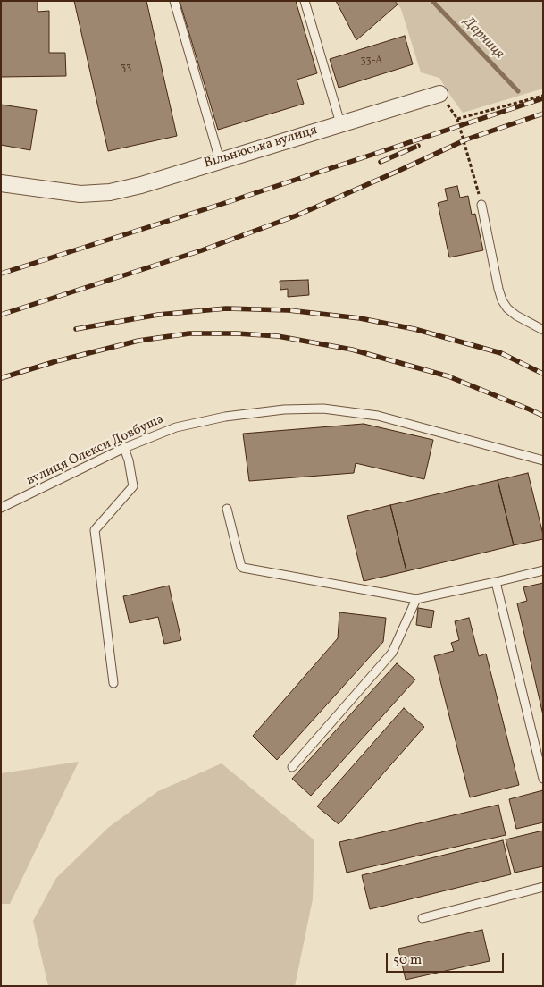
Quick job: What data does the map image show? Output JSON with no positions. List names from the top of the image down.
{
  "streets": {
    "street": ["Вільнюська вулиця"],
    "lane": ["вулиця Олекси Довбуша"]
  },
  "water": ["Дарниця"],
  "house_numbers": ["33-А", "33"],
  "scale_bar": "50 m"
}
